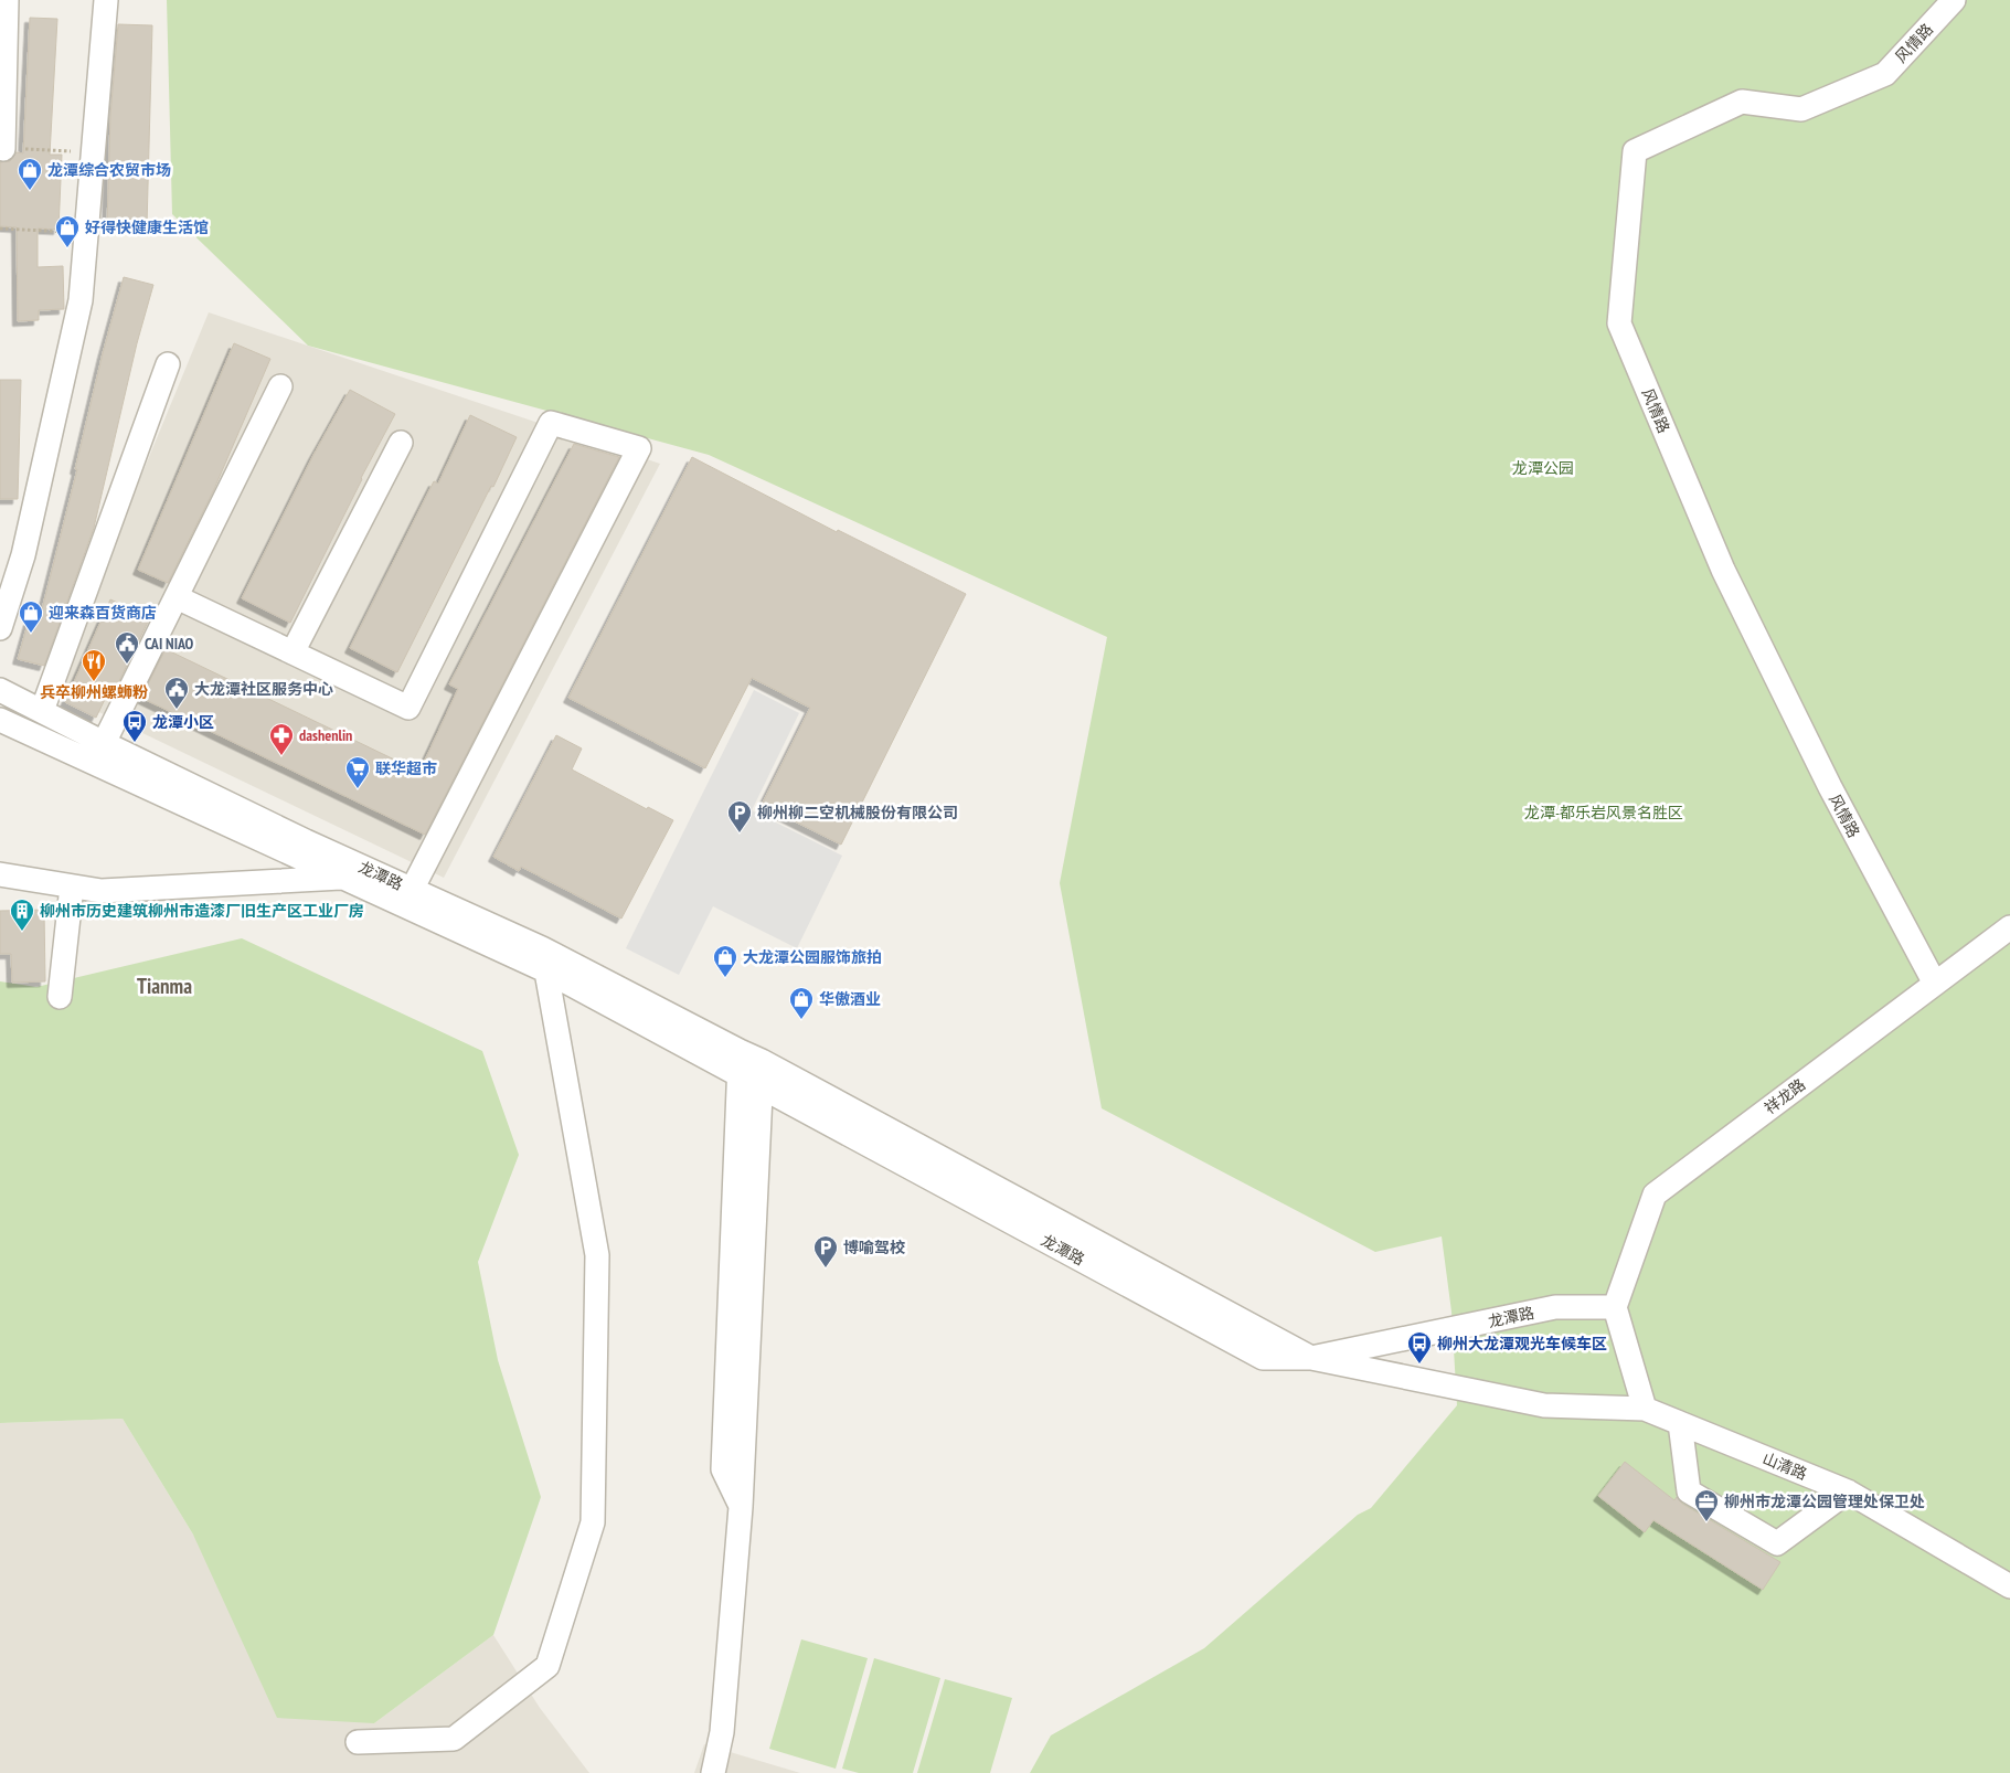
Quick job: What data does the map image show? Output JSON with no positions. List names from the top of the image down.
{
  "streets": {
    "street": [
      "风情路",
      "龙潭路",
      "祥龙路",
      "山清路"
    ]
  },
  "crossings": [
    ["风情路", "祥龙路"],
    ["龙潭路", "祥龙路"]
  ],
  "districts": ["Tianma"],
  "parks": ["龙潭公园", "龙潭-都乐岩风景名胜区"],
  "places": {
    "shop": [
      "龙潭综合农贸市场",
      "好得快健康生活馆",
      "迎来森百货商店",
      "大龙潭公园服饰旅拍",
      "华傲酒业"
    ],
    "public building": ["CAI NIAO", "大龙潭社区服务中心"],
    "restaurant": ["兵卒柳州螺蛳粉"],
    "bus stop": ["龙潭小区", "柳州大龙潭观光车候车区"],
    "pharmacy": ["dashenlin"],
    "supermarket": ["联华超市"],
    "parking": ["柳州柳二空机械股份有限公司", "博喻驾校"],
    "building": ["柳州市历史建筑柳州市造漆厂旧生产区工业厂房"],
    "office": ["柳州市龙潭公园管理处保卫处"]
  }
}
